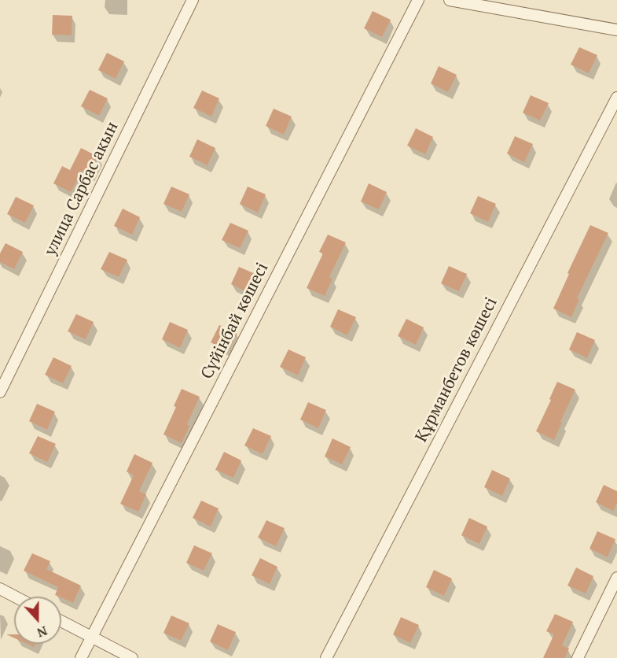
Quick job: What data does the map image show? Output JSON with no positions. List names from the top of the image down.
{
  "streets": {
    "street": ["улица Сарбас акын", "Сүйінбай көшесі", "Құрманбетов көшесі"]
  },
  "north": "bottom"
}
